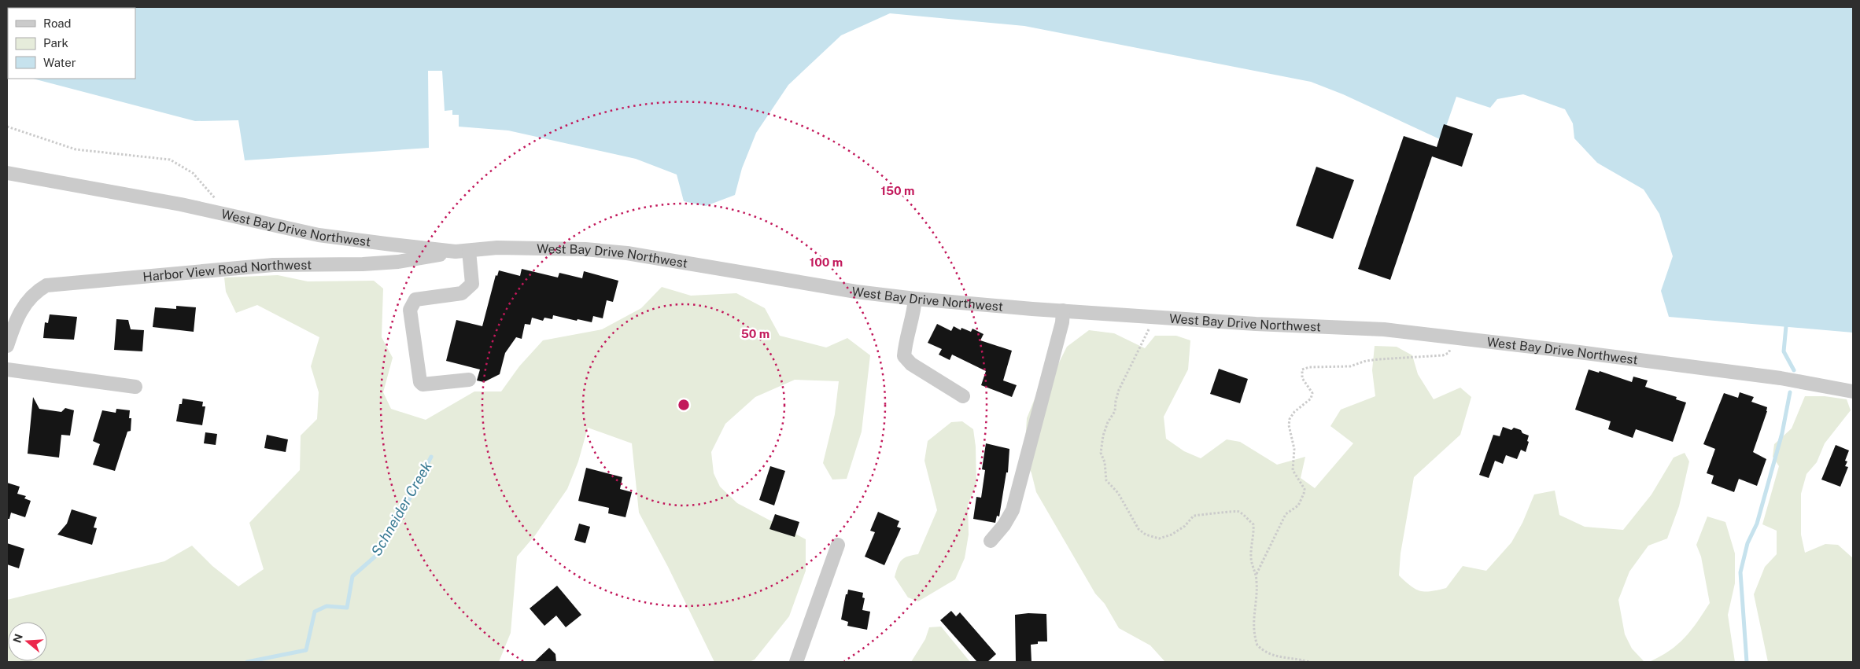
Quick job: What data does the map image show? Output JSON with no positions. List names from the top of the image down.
{
  "streets": {
    "street": ["West Bay Drive Northwest", "Harbor View Road Northwest"]
  },
  "crossings": [
    ["West Bay Drive Northwest", "Harbor View Road Northwest"]
  ],
  "water": ["Schneider Creek"],
  "legend": ["Road", "Park", "Water"],
  "north": "left",
  "rings": ["150 m", "100 m", "50 m"]
}
